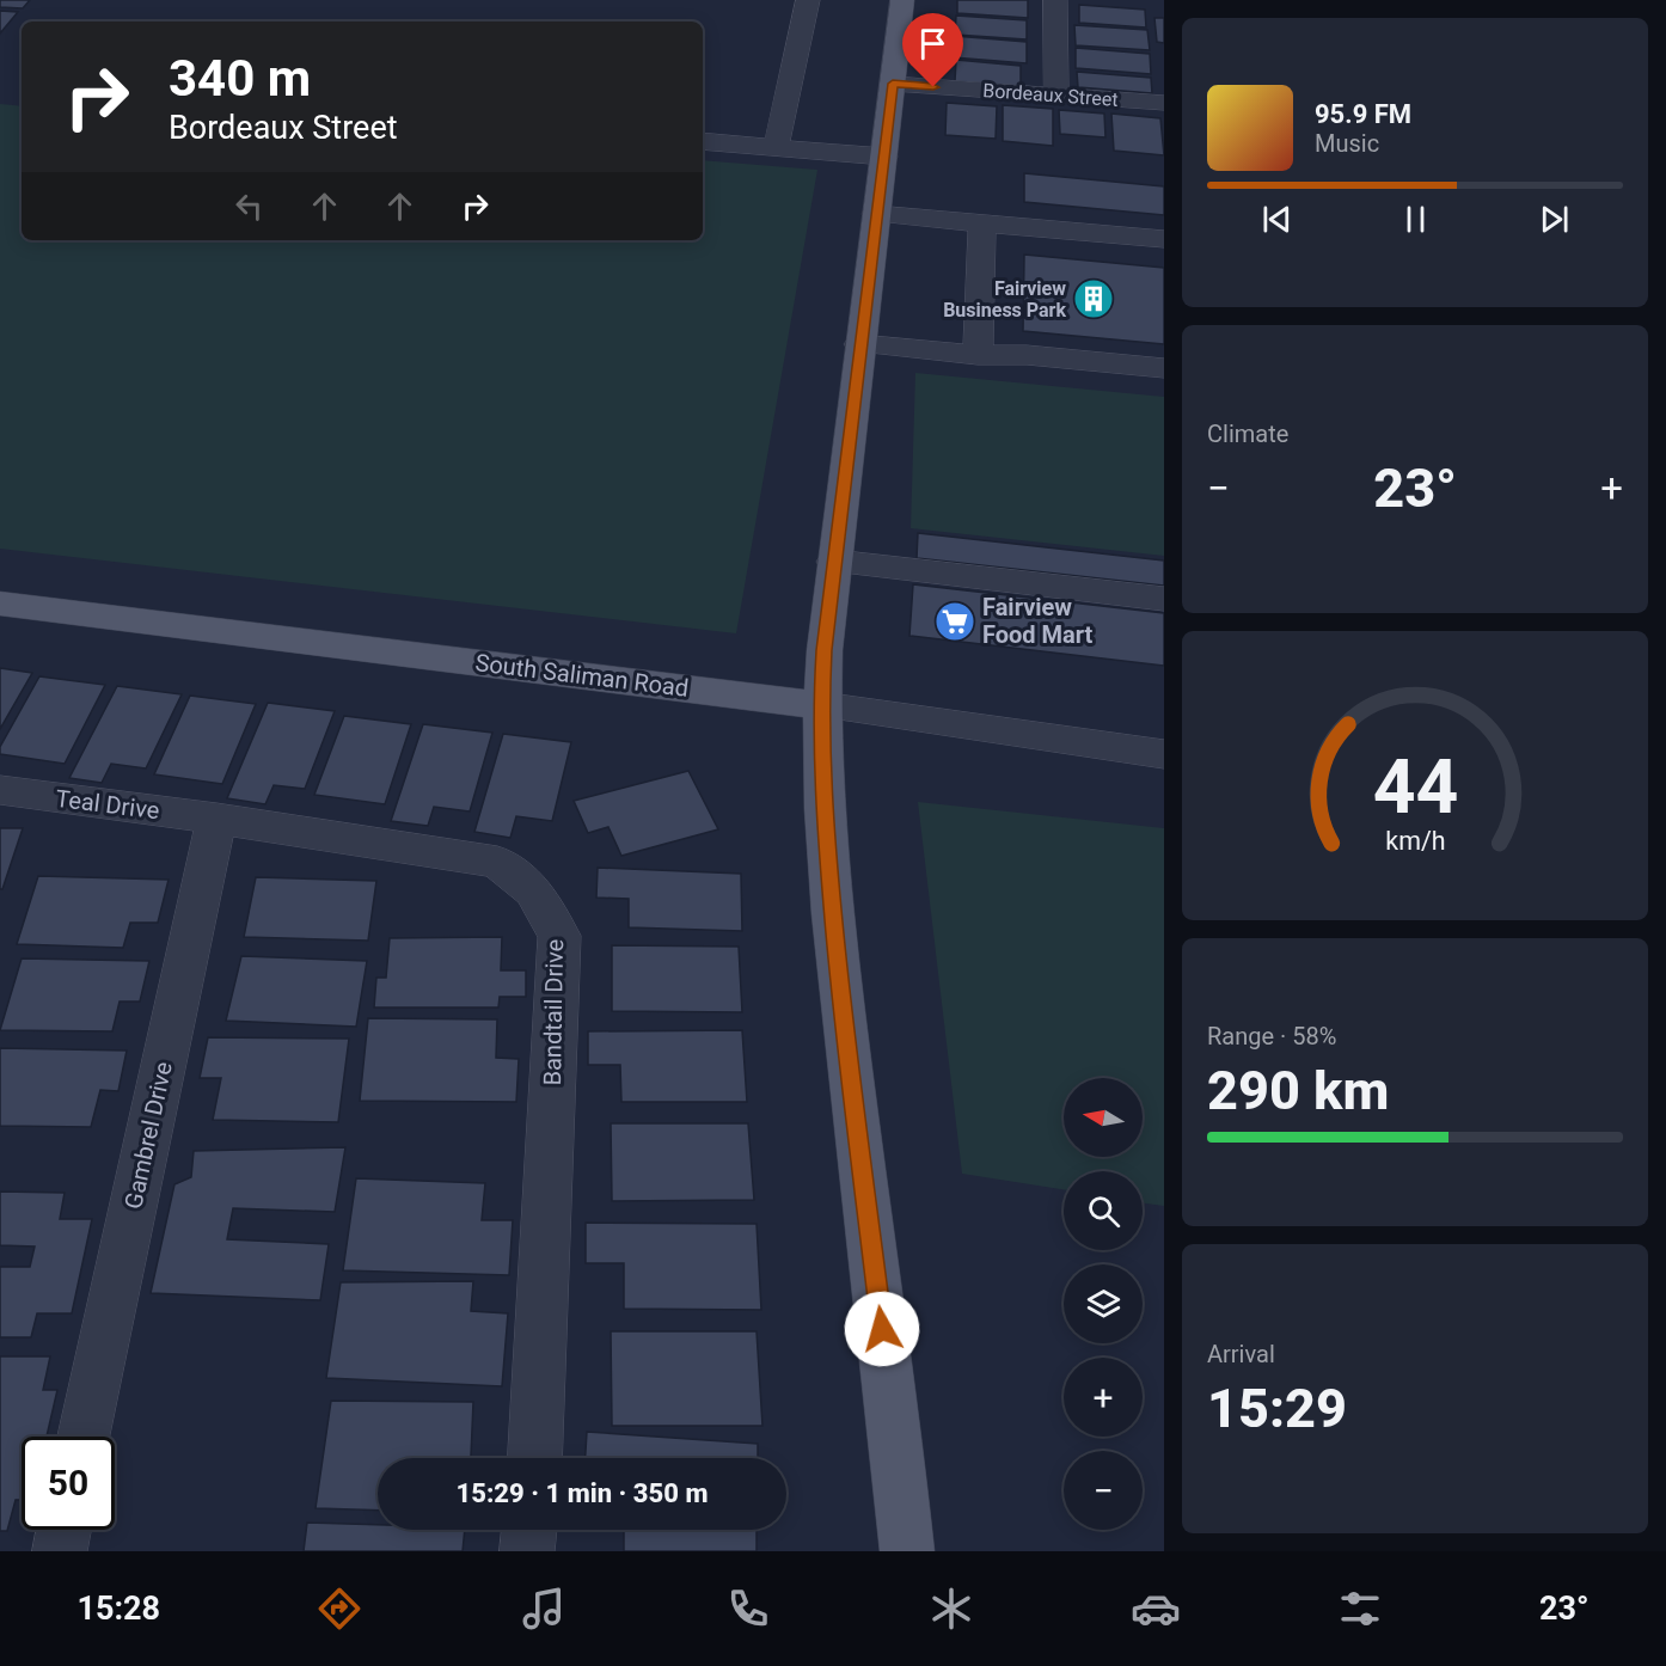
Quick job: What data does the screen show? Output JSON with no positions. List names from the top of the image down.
{
  "streets": {
    "main road": ["South Saliman Road"],
    "street": [
      "Bordeaux Street",
      "Teal Drive",
      "Bandtail Drive",
      "Gambrel Drive"
    ]
  },
  "crossings": [
    ["Teal Drive", "Bandtail Drive"],
    ["Teal Drive", "Gambrel Drive"],
    ["Bandtail Drive", "Gambrel Drive"]
  ],
  "places": {
    "building": ["Fairview Business Park"],
    "supermarket": ["Fairview Food Mart"]
  },
  "north": "left",
  "page": {
    "turn": ["340 m", "Bordeaux Street"],
    "song": ["95.9 FM", "Music"],
    "tile": [
      "Climate",
      ["Range · 58%", "290 km"],
      ["Arrival", "15:29"]
    ],
    "heat": ["−", "23°", "+"],
    "map_buttons": ["+", "−"],
    "limit": "50",
    "trip": "15:29 · 1 min · 350 m",
    "tabs": ["15:28", "23°"],
    "gauge": ["44", "km/h"]
  }
}
